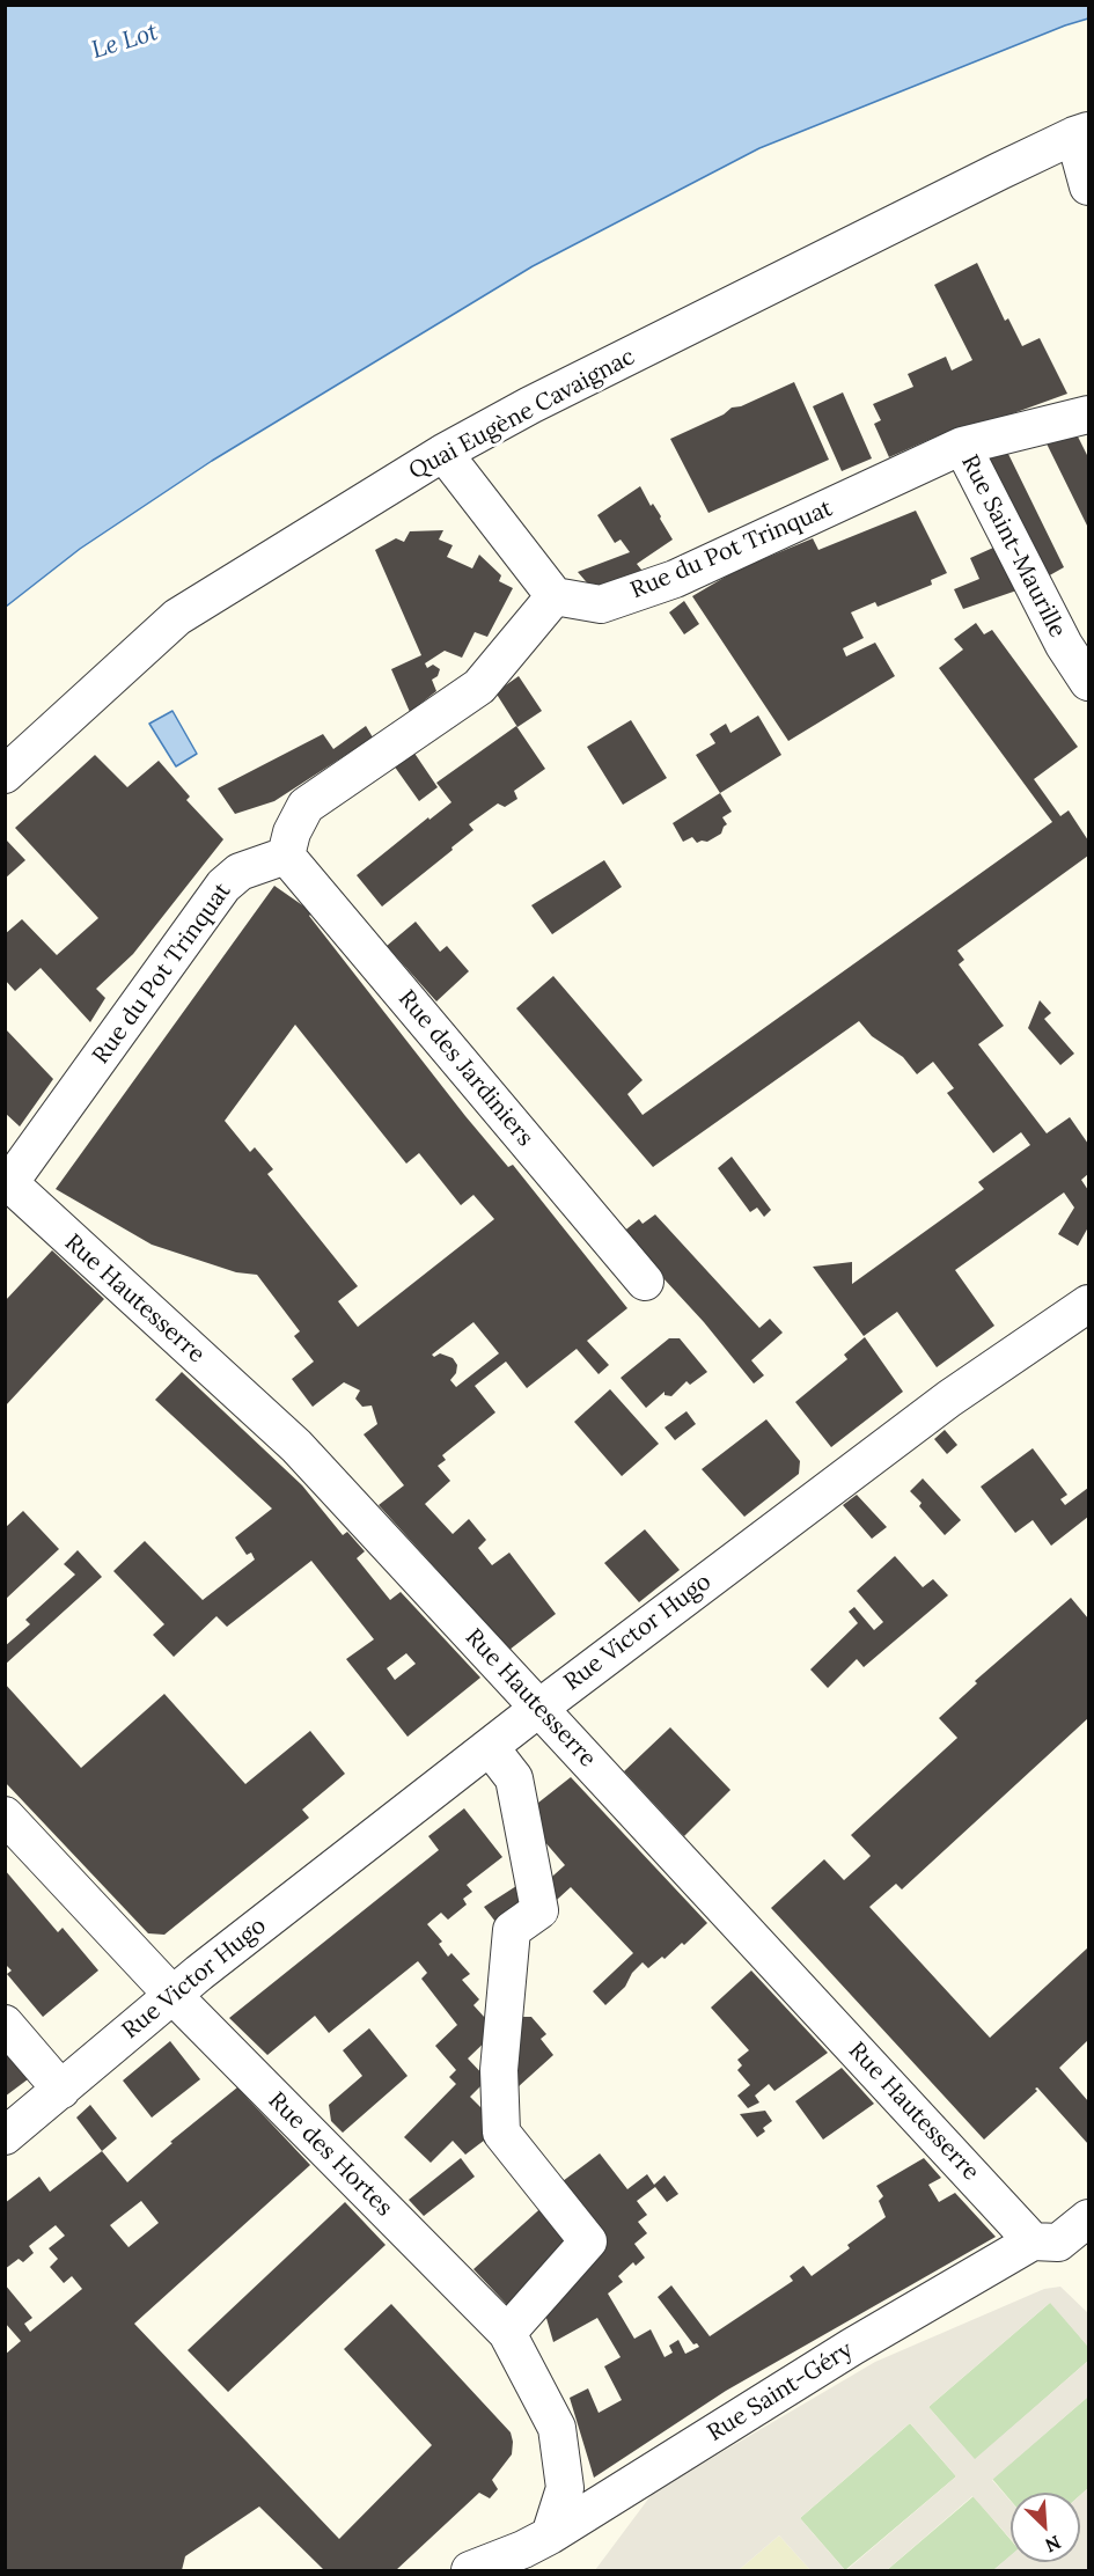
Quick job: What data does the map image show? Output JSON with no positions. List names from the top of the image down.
{
  "streets": {
    "street": [
      "Quai Eugène Cavaignac",
      "Rue Saint-Maurille",
      "Rue du Pot Trinquat",
      "Rue des Jardiniers",
      "Rue Hautesserre",
      "Rue Victor Hugo",
      "Rue des Hortes",
      "Rue Saint-Géry"
    ]
  },
  "crossings": [
    ["Rue Saint-Maurille", "Rue du Pot Trinquat"],
    ["Rue du Pot Trinquat", "Rue des Jardiniers"],
    ["Rue du Pot Trinquat", "Rue Hautesserre"],
    ["Rue Hautesserre", "Rue Victor Hugo"],
    ["Rue Hautesserre", "Rue Saint-Géry"],
    ["Rue Victor Hugo", "Rue des Hortes"],
    ["Rue des Hortes", "Rue Saint-Géry"]
  ],
  "water": ["Le Lot"],
  "north": "bottom right"
}
